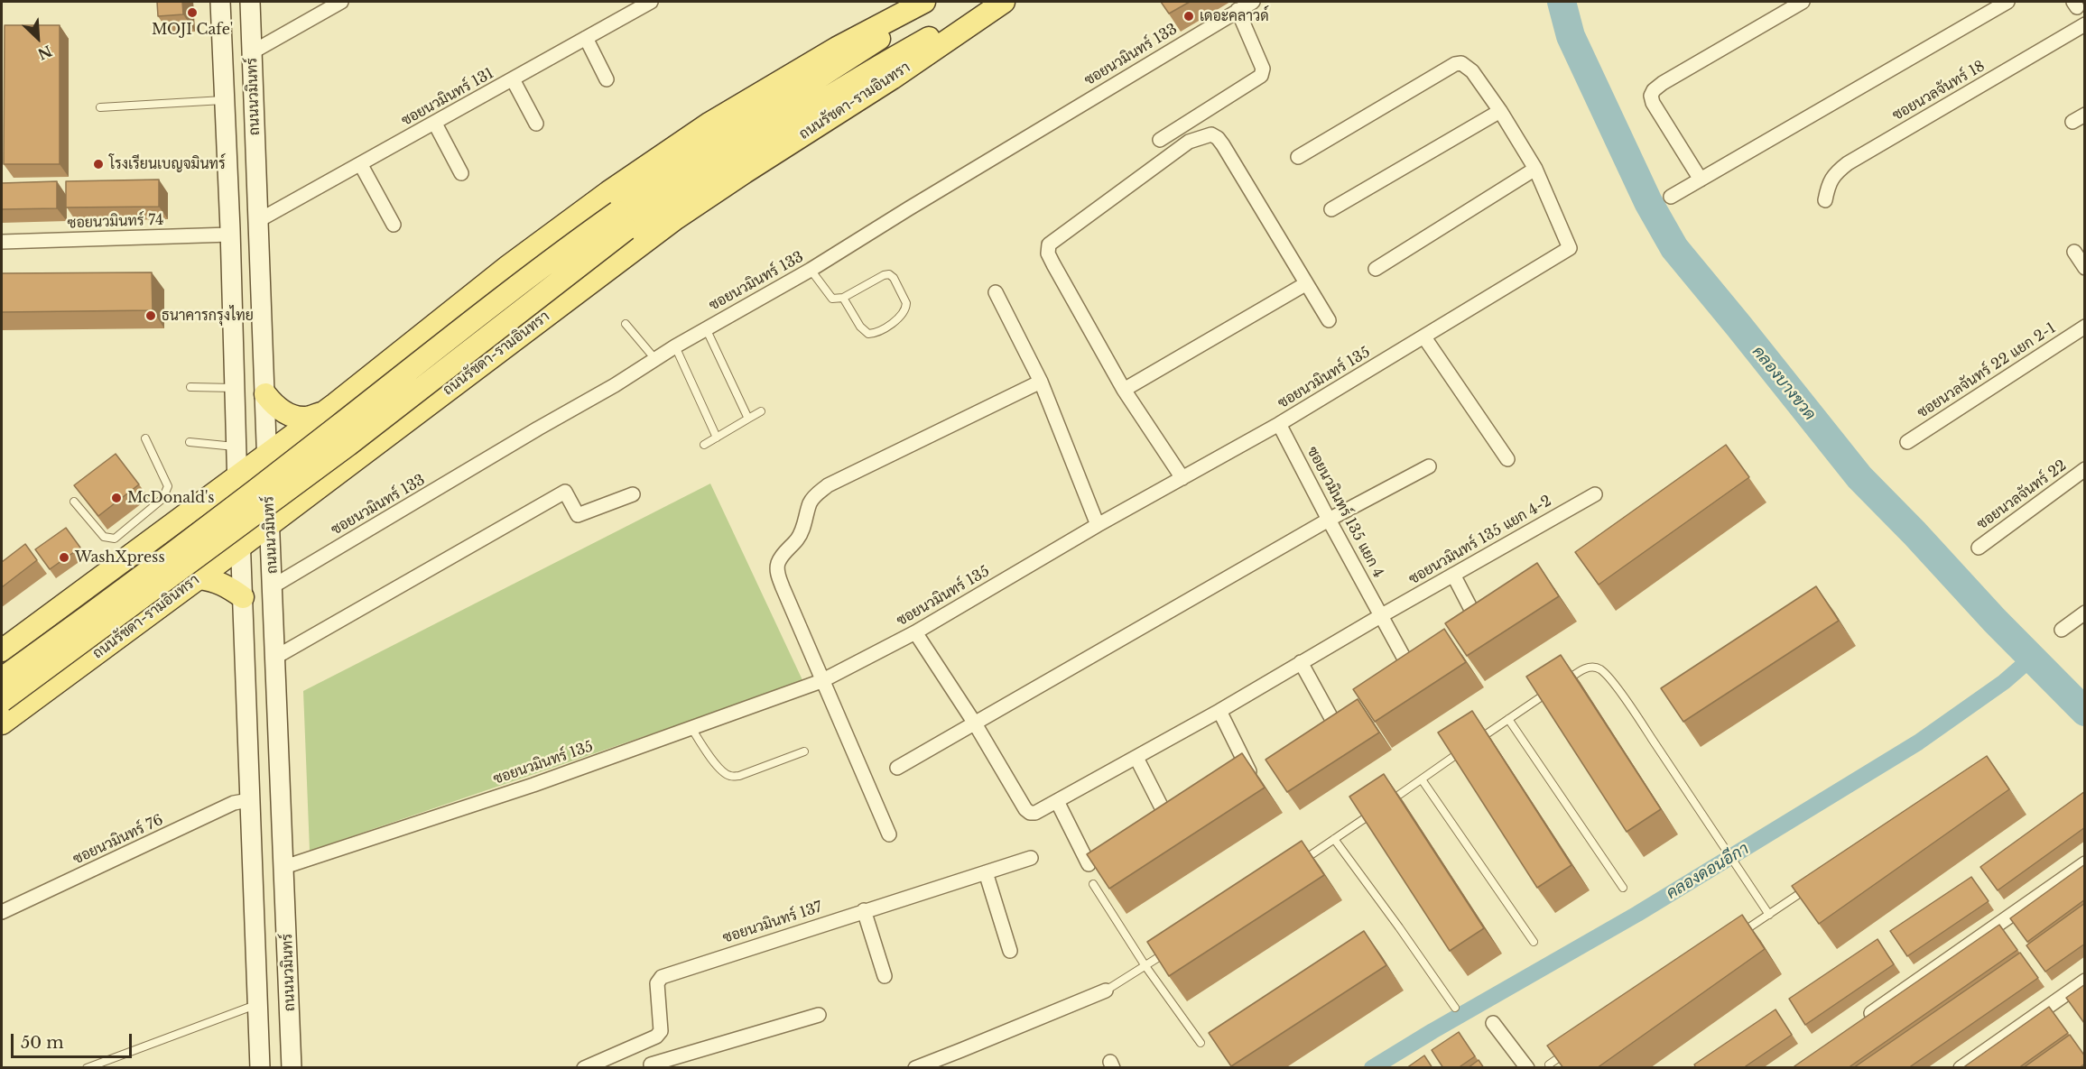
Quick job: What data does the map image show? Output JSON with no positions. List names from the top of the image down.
{
  "streets": {
    "main road": ["ถนนนวมินทร์", "ถนนรัชดา-รามอินทรา"],
    "street": [
      "ซอยนวมินทร์ 133",
      "ซอยนวลจันทร์ 18",
      "ซอยนวมินทร์ 131",
      "ซอยนวมินทร์ 74",
      "ซอยนวลจันทร์ 22 แยก 2-1",
      "ซอยนวมินทร์ 135",
      "ซอยนวลจันทร์ 22",
      "ซอยนวมินทร์ 135 แยก 4",
      "ซอยนวมินทร์ 135 แยก 4-2",
      "ซอยนวมินทร์ 76",
      "ซอยนวมินทร์ 137"
    ]
  },
  "crossings": [
    ["ซอยนวมินทร์ 133", "ถนนนวมินทร์"],
    ["ถนนนวมินทร์", "ซอยนวมินทร์ 131"],
    ["ถนนนวมินทร์", "ถนนรัชดา-รามอินทรา"],
    ["ถนนนวมินทร์", "ซอยนวมินทร์ 74"],
    ["ถนนนวมินทร์", "ซอยนวมินทร์ 135"],
    ["ถนนนวมินทร์", "ซอยนวมินทร์ 76"],
    ["ซอยนวมินทร์ 135", "ซอยนวมินทร์ 135 แยก 4"],
    ["ซอยนวมินทร์ 135", "ซอยนวมินทร์ 135 แยก 4-2"],
    ["ซอยนวมินทร์ 135 แยก 4", "ซอยนวมินทร์ 135 แยก 4-2"]
  ],
  "water": ["คลองบางขวด", "คลองดอนอีกา"],
  "places": [
    "MOJI Cafe'",
    "เดอะคลาวด์",
    "โรงเรียนเบญจมินทร์",
    "ธนาคารกรุงไทย",
    "McDonald's",
    "WashXpress"
  ],
  "scale_bar": "50 m",
  "north": "bottom right"
}
